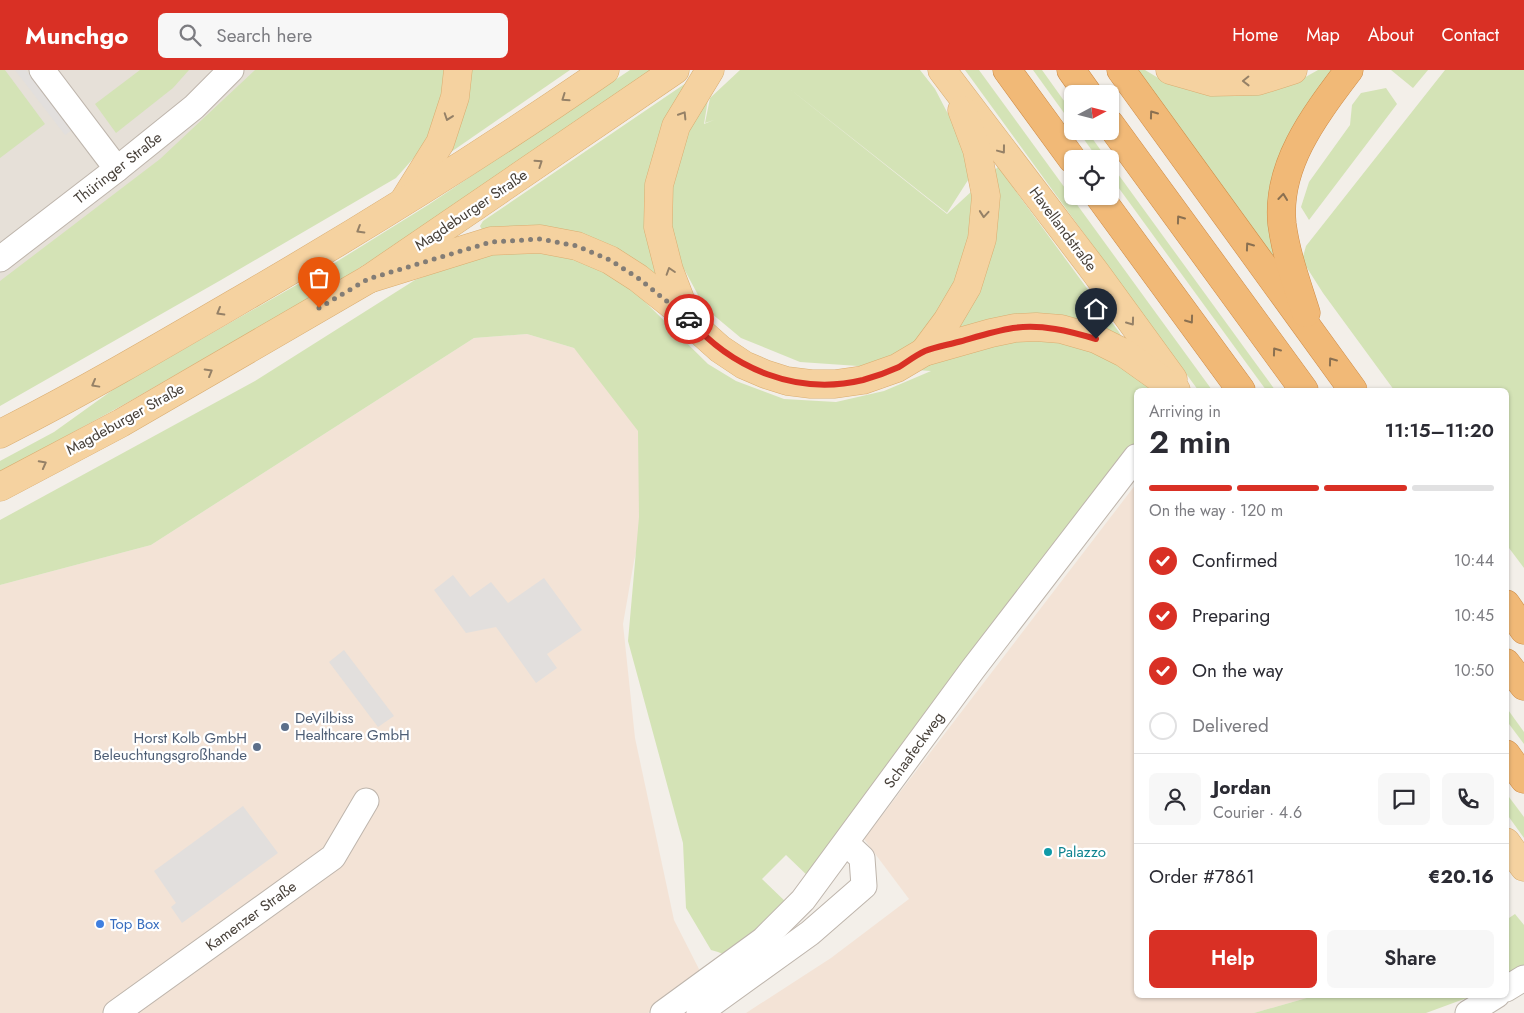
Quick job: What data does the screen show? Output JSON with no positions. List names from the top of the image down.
{
  "streets": {
    "main road": ["Magdeburger Straße", "Havellandstraße"],
    "street": ["Thüringer Straße", "Schaafeckweg", "Kamenzer Straße"]
  },
  "one_way": ["Havellandstraße"],
  "places": [
    "DeVilbiss Healthcare GmbH",
    "Horst Kolb GmbH Beleuchtungsgroßhande",
    "Palazzo",
    "Top Box"
  ],
  "north": "right",
  "page": {
    "header": "Munchgo",
    "search": "Search here",
    "nav": [
      "Home",
      "Map",
      "About",
      "Contact"
    ],
    "heading": ["2 min", "Arriving in", "11:15–11:20"],
    "panel": [
      "Jordan",
      "Courier · 4.6",
      "Order #7861",
      "€20.16"
    ],
    "bar": "On the way · 120 m",
    "list": [
      ["Confirmed", "10:44"],
      ["Preparing", "10:45"],
      ["On the way", "10:50"],
      "Delivered"
    ],
    "buttons": ["Help", "Share"]
  }
}
